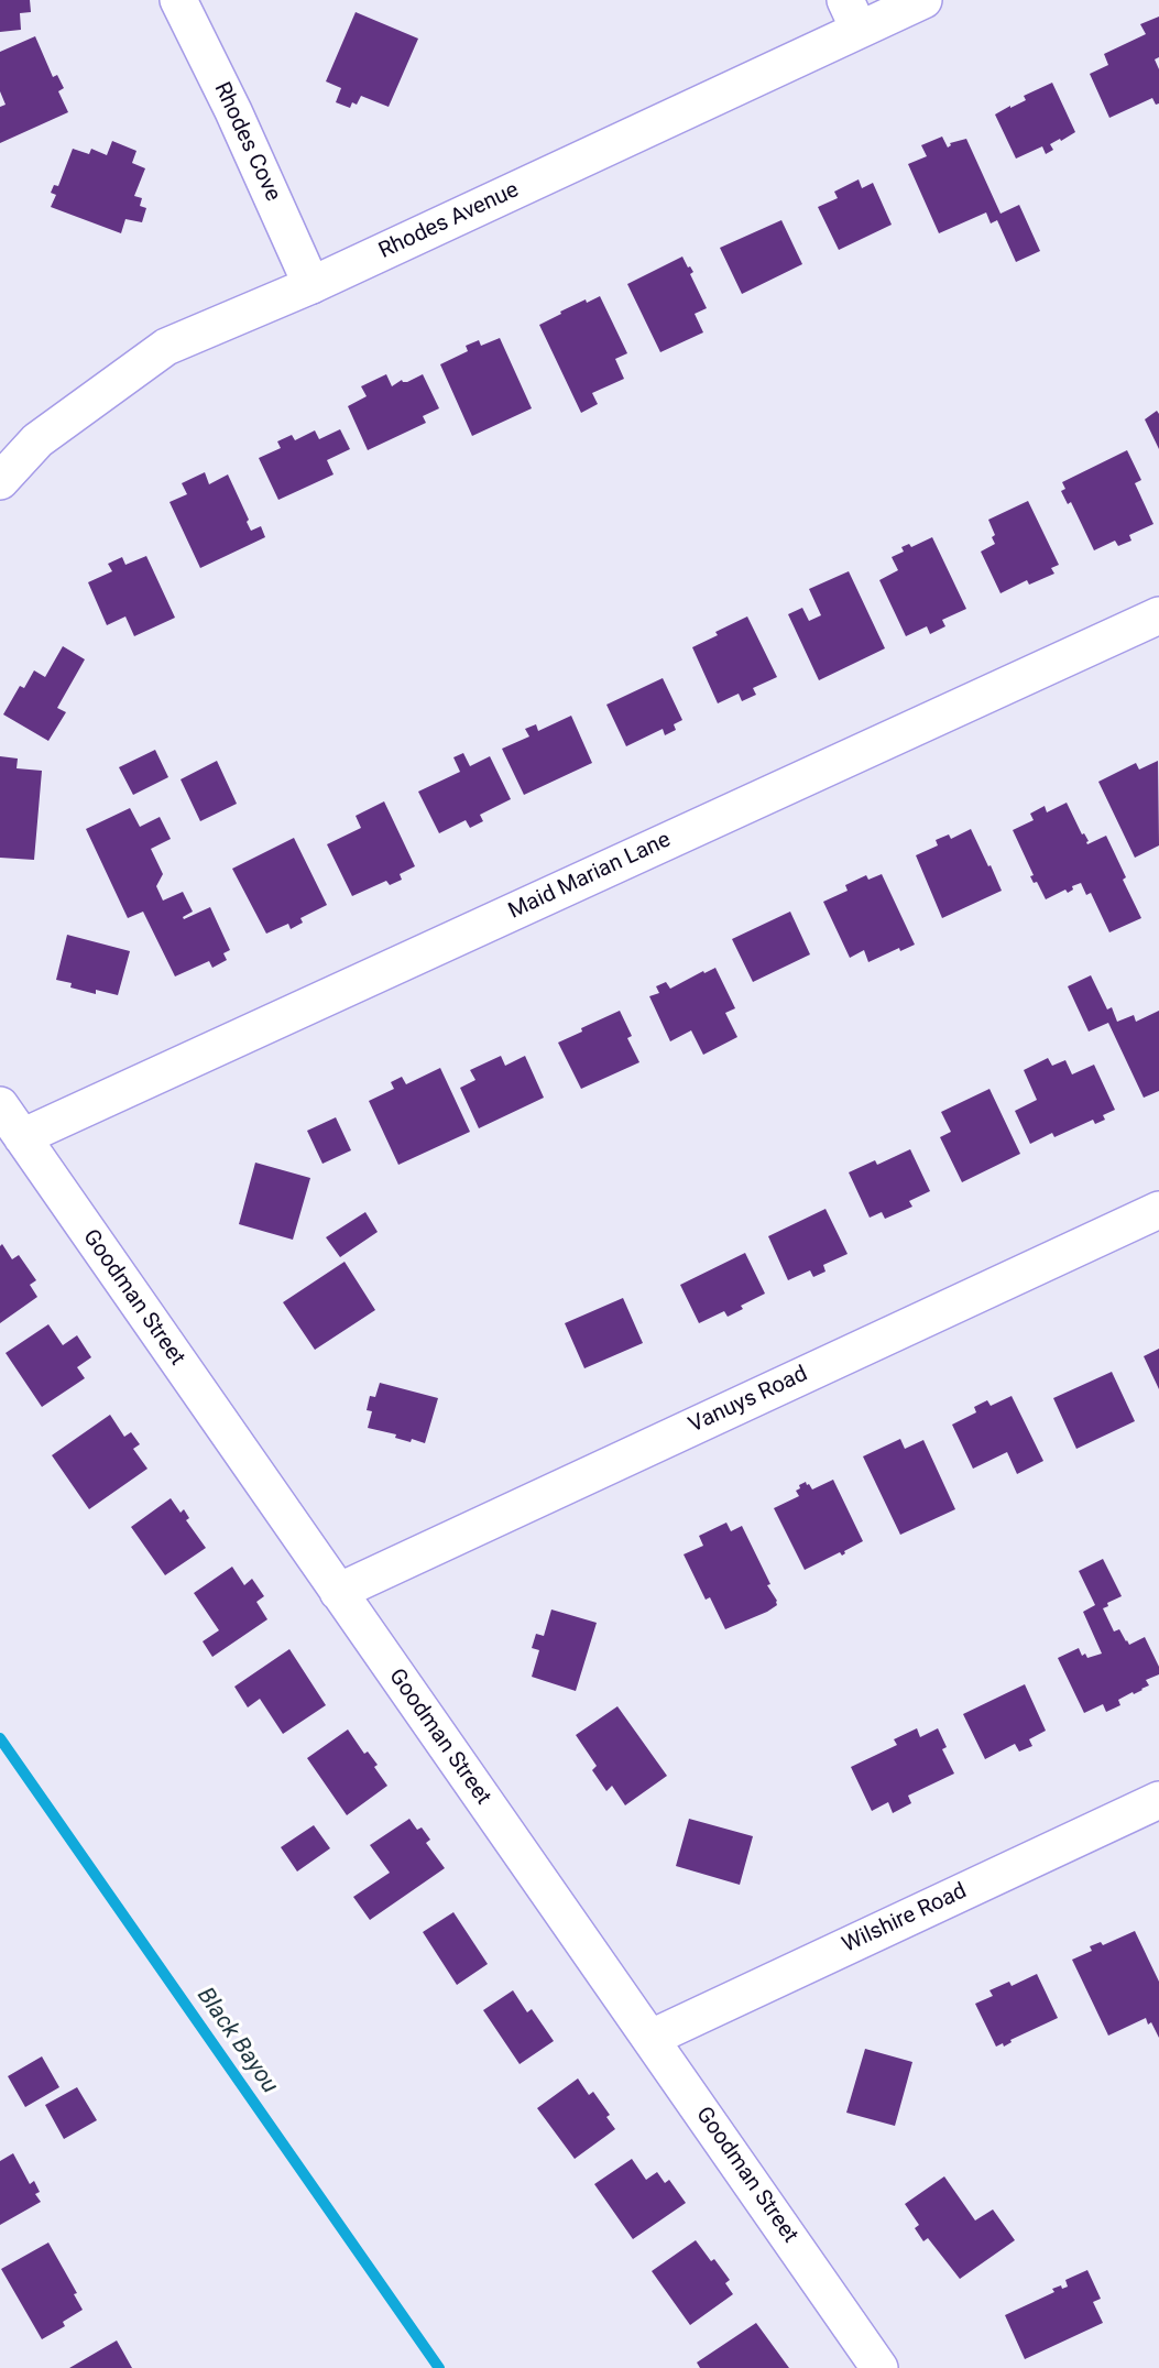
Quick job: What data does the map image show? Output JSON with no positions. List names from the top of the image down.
{
  "streets": {
    "street": [
      "Rhodes Cove",
      "Rhodes Avenue",
      "Maid Marian Lane",
      "Goodman Street",
      "Vanuys Road",
      "Wilshire Road"
    ]
  },
  "crossings": [
    ["Rhodes Cove", "Rhodes Avenue"],
    ["Maid Marian Lane", "Goodman Street"],
    ["Goodman Street", "Vanuys Road"],
    ["Goodman Street", "Wilshire Road"]
  ],
  "water": ["Black Bayou"]
}
